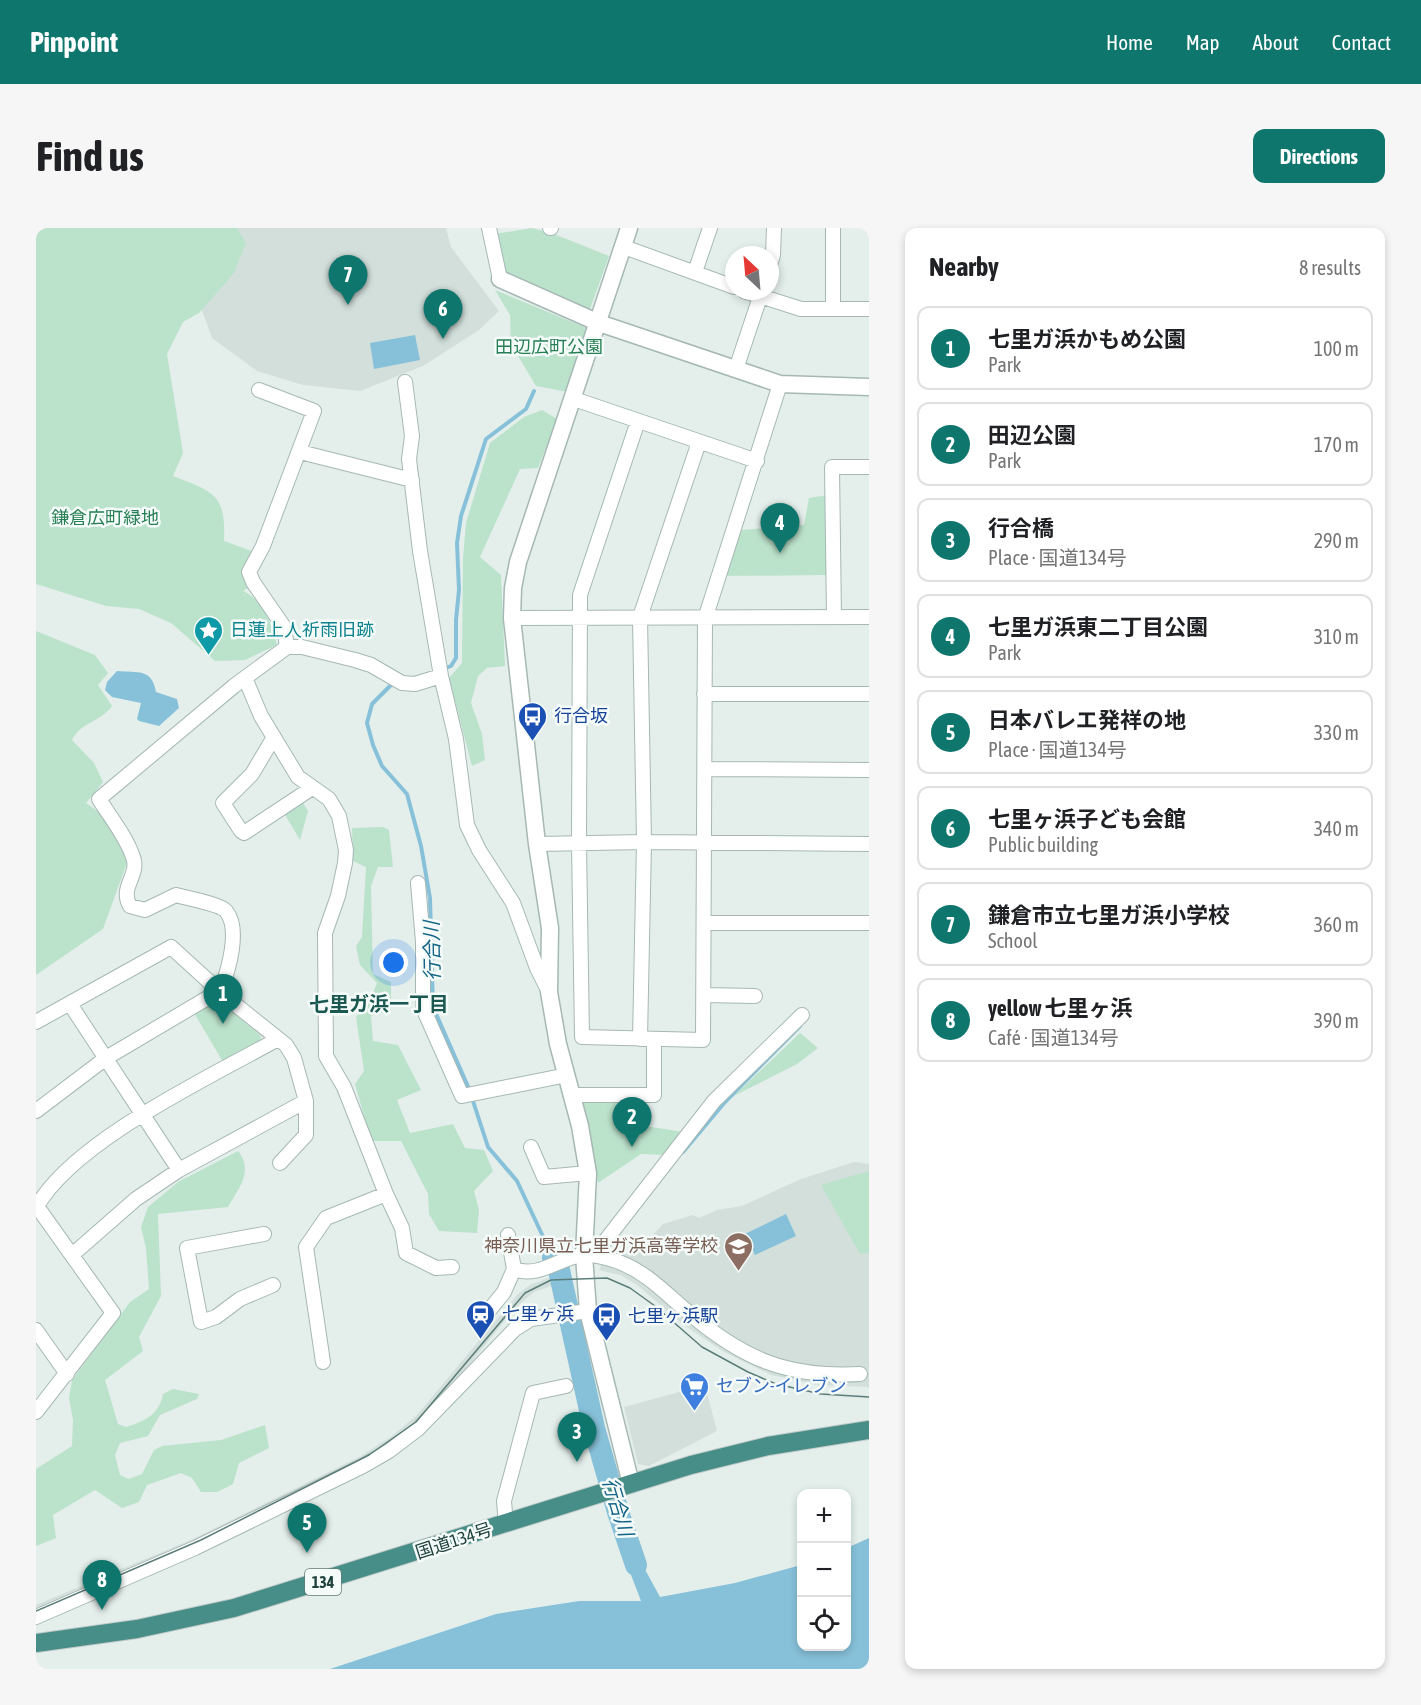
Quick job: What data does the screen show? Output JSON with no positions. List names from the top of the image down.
{
  "streets": {
    "highway": ["国道134号", "134"]
  },
  "districts": ["七里ガ浜一丁目"],
  "water": ["行合川"],
  "parks": ["田辺広町公園", "鎌倉広町緑地"],
  "places": {
    "place": ["日蓮上人祈雨旧跡"],
    "bus stop": ["行合坂", "七里ヶ浜駅"],
    "school or university": ["神奈川県立七里ガ浜高等学校"],
    "station": ["七里ヶ浜"],
    "supermarket": ["セブン-イレブン"]
  },
  "north": "top left",
  "page": {
    "header": "Pinpoint",
    "nav": [
      "Home",
      "Map",
      "About",
      "Contact"
    ],
    "buttons": "Directions",
    "title": "Find us",
    "heading": ["Nearby", "8 results"],
    "pins": [
      "7",
      "6",
      "4",
      "1",
      "2",
      "3",
      "5",
      "8"
    ],
    "list": [
      {
        "mark": "1",
        "name": "七里ガ浜かもめ公園",
        "note": "Park",
        "value": "100 m"
      },
      {
        "mark": "2",
        "name": "田辺公園",
        "note": "Park",
        "value": "170 m"
      },
      {
        "mark": "3",
        "name": "行合橋",
        "note": "Place · 国道134号",
        "value": "290 m"
      },
      {
        "mark": "4",
        "name": "七里ガ浜東二丁目公園",
        "note": "Park",
        "value": "310 m"
      },
      {
        "mark": "5",
        "name": "日本バレエ発祥の地",
        "note": "Place · 国道134号",
        "value": "330 m"
      },
      {
        "mark": "6",
        "name": "七里ヶ浜子ども会館",
        "note": "Public building",
        "value": "340 m"
      },
      {
        "mark": "7",
        "name": "鎌倉市立七里ガ浜小学校",
        "note": "School",
        "value": "360 m"
      },
      {
        "mark": "8",
        "name": "yellow 七里ヶ浜",
        "note": "Café · 国道134号",
        "value": "390 m"
      }
    ],
    "map_buttons": ["+", "−"]
  }
}
